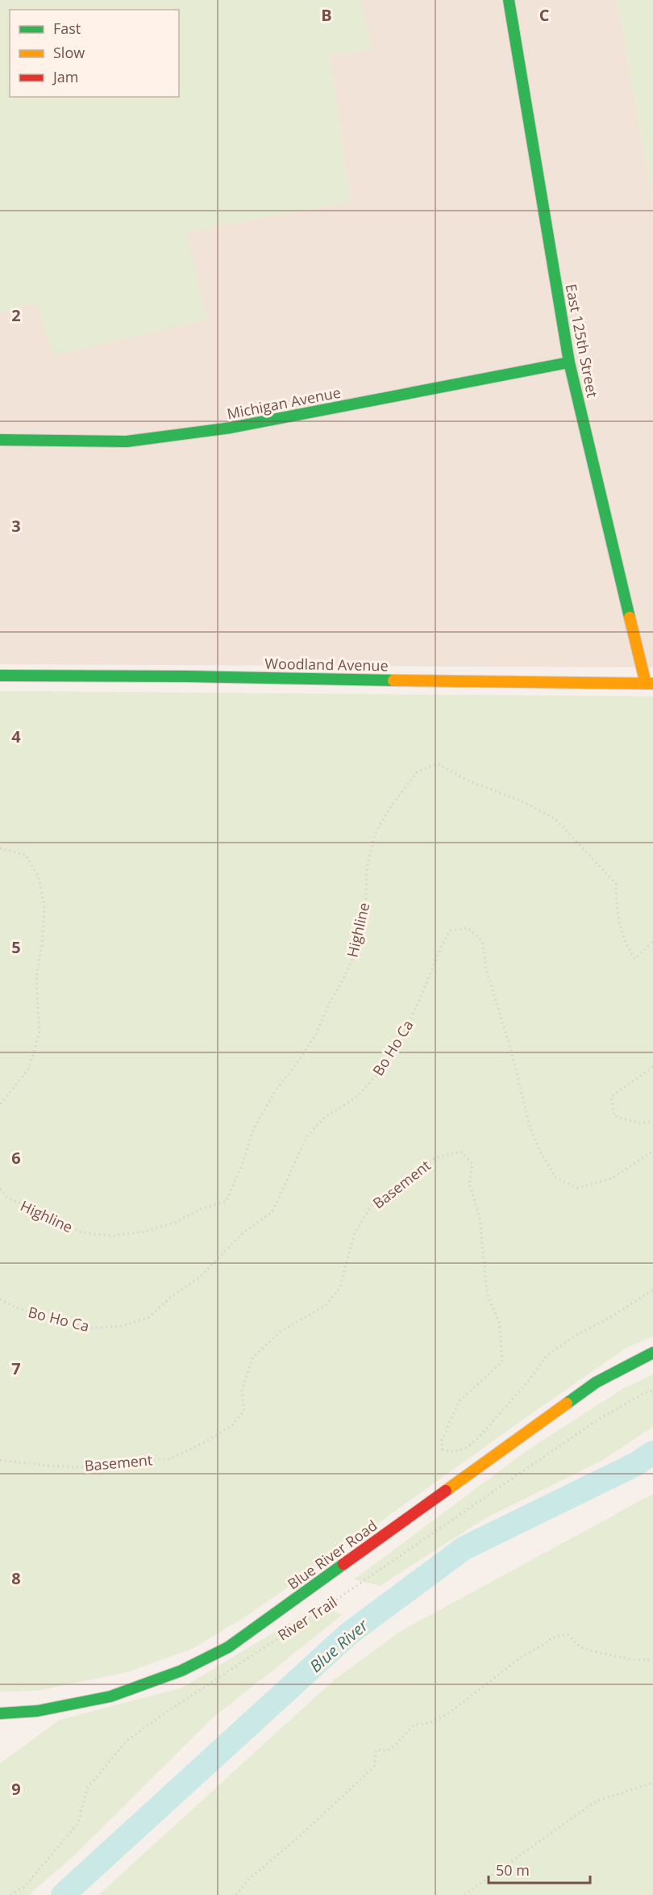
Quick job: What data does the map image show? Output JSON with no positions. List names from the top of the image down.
{
  "streets": {
    "street": [
      "East 125th Street",
      "Michigan Avenue",
      "Woodland Avenue",
      "Blue River Road"
    ],
    "path": [
      "Highline",
      "Bo Ho Ca",
      "Basement",
      "River Trail"
    ]
  },
  "crossings": [
    ["East 125th Street", "Michigan Avenue"],
    ["East 125th Street", "Woodland Avenue"]
  ],
  "water": ["Blue River"],
  "legend": ["Fast", "Slow", "Jam"],
  "scale_bar": "50 m",
  "grid": {
    "columns": ["B", "C"],
    "rows": [
      "2",
      "3",
      "4",
      "5",
      "6",
      "7",
      "8",
      "9"
    ]
  }
}
